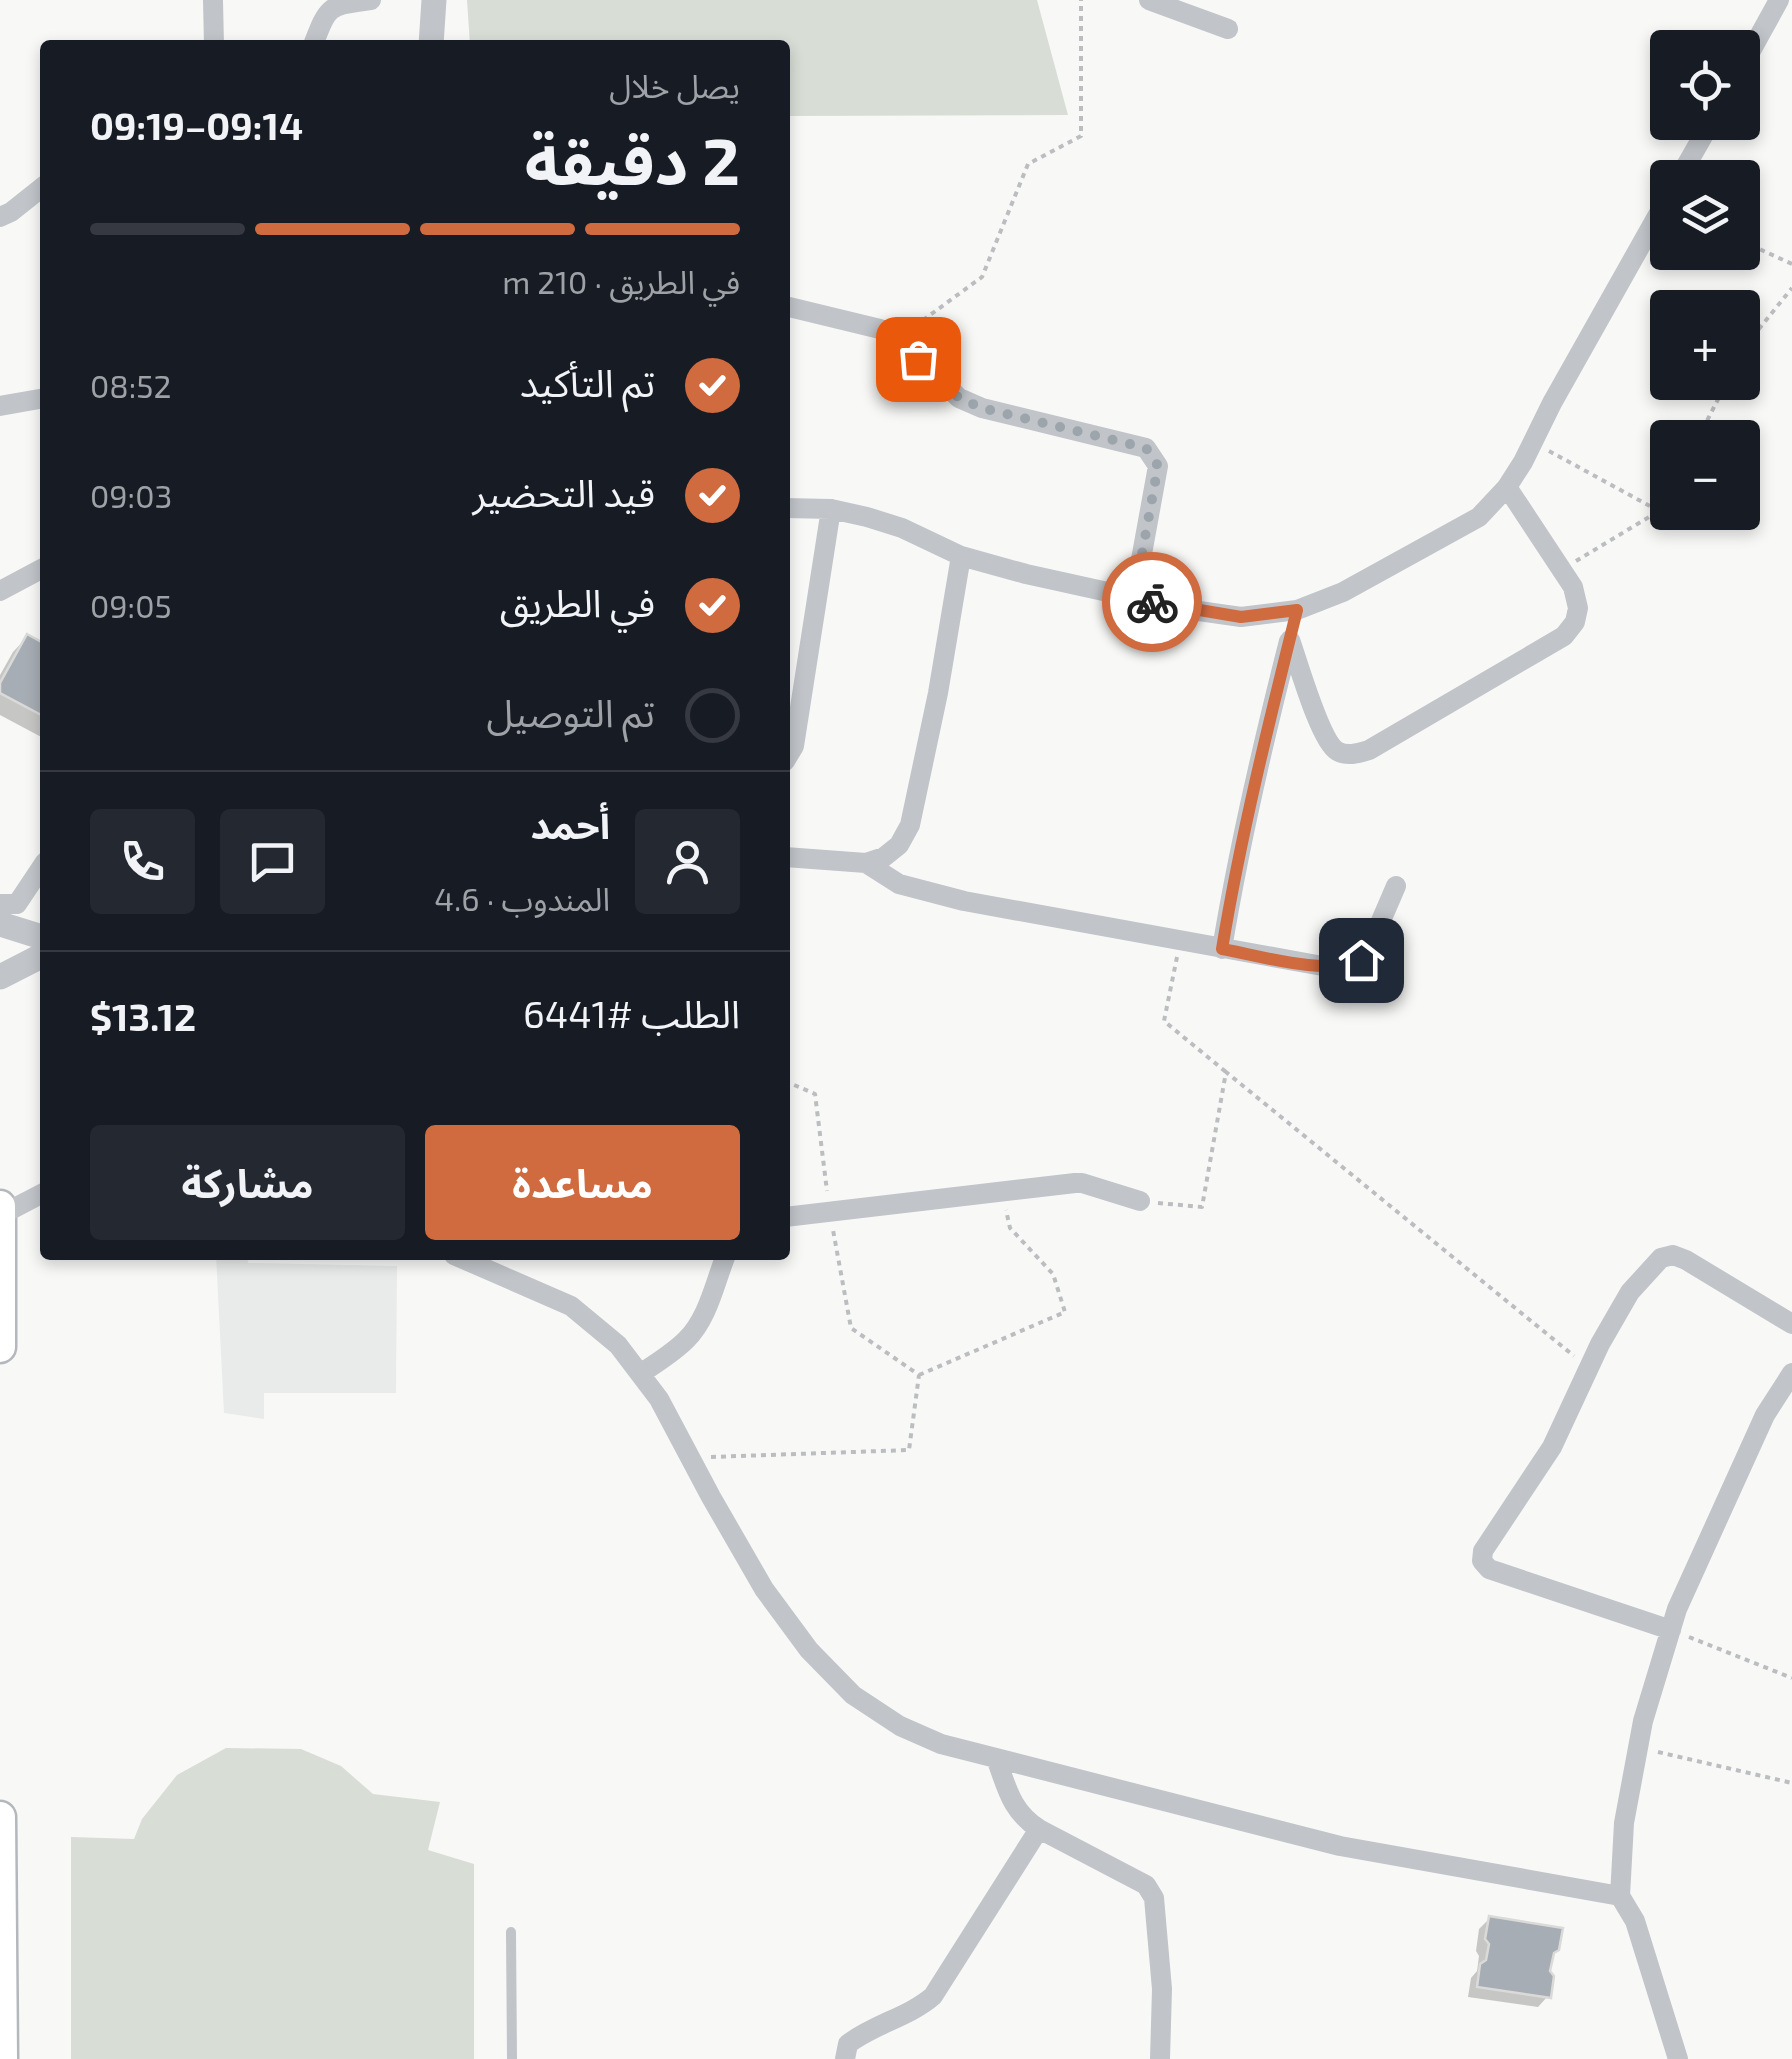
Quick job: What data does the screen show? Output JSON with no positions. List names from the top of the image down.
{
  "page": {
    "map_buttons": ["+", "−"],
    "heading": ["2 دقيقة", "يصل خلال", "09:14–09:19"],
    "panel": [
      "أحمد",
      "المندوب · 4.6",
      "الطلب #6441",
      "$13.12"
    ],
    "bar": "في الطريق · 210 m",
    "list": [
      ["تم التأكيد", "08:52"],
      ["قيد التحضير", "09:03"],
      ["في الطريق", "09:05"],
      "تم التوصيل"
    ],
    "buttons": ["مساعدة", "مشاركة"]
  }
}
